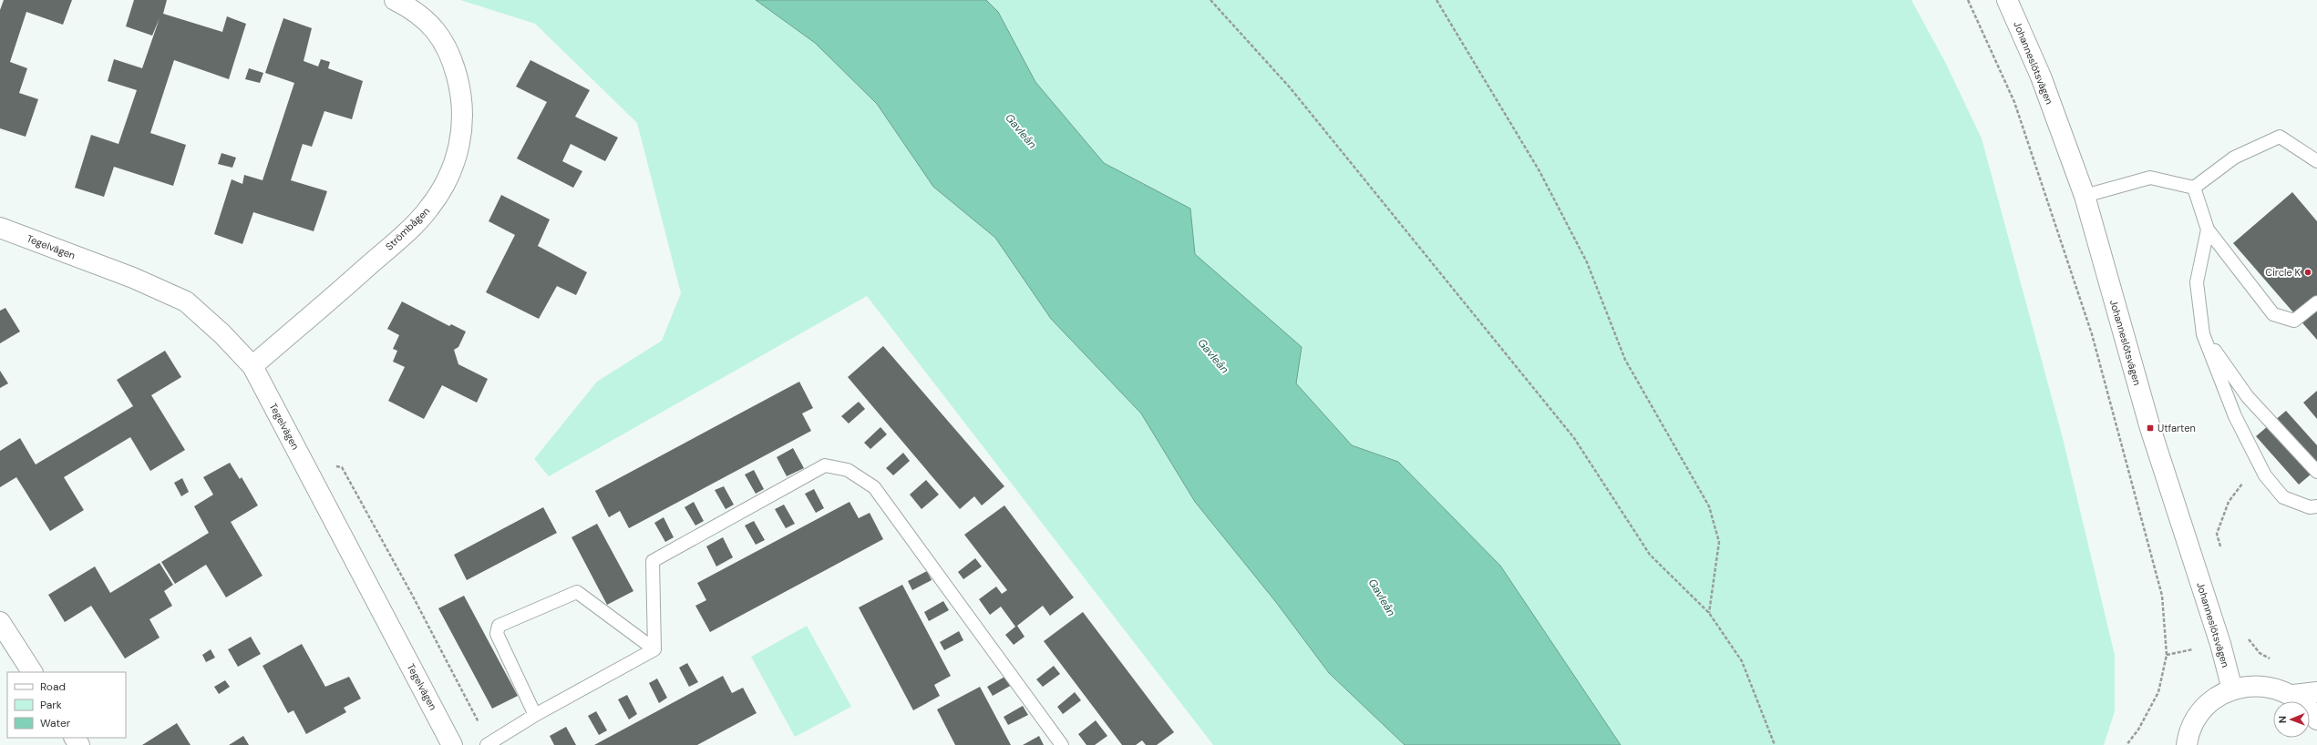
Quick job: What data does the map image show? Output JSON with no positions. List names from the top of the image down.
{
  "streets": {
    "street": ["Johanneslötsvägen", "Strömbågen", "Tegelvägen"]
  },
  "crossings": [
    ["Strömbågen", "Tegelvägen"]
  ],
  "water": ["Gavleån"],
  "places": {
    "other": ["Circle K"],
    "transit": ["Utfarten"]
  },
  "legend": ["Road", "Park", "Water"],
  "north": "left"
}
